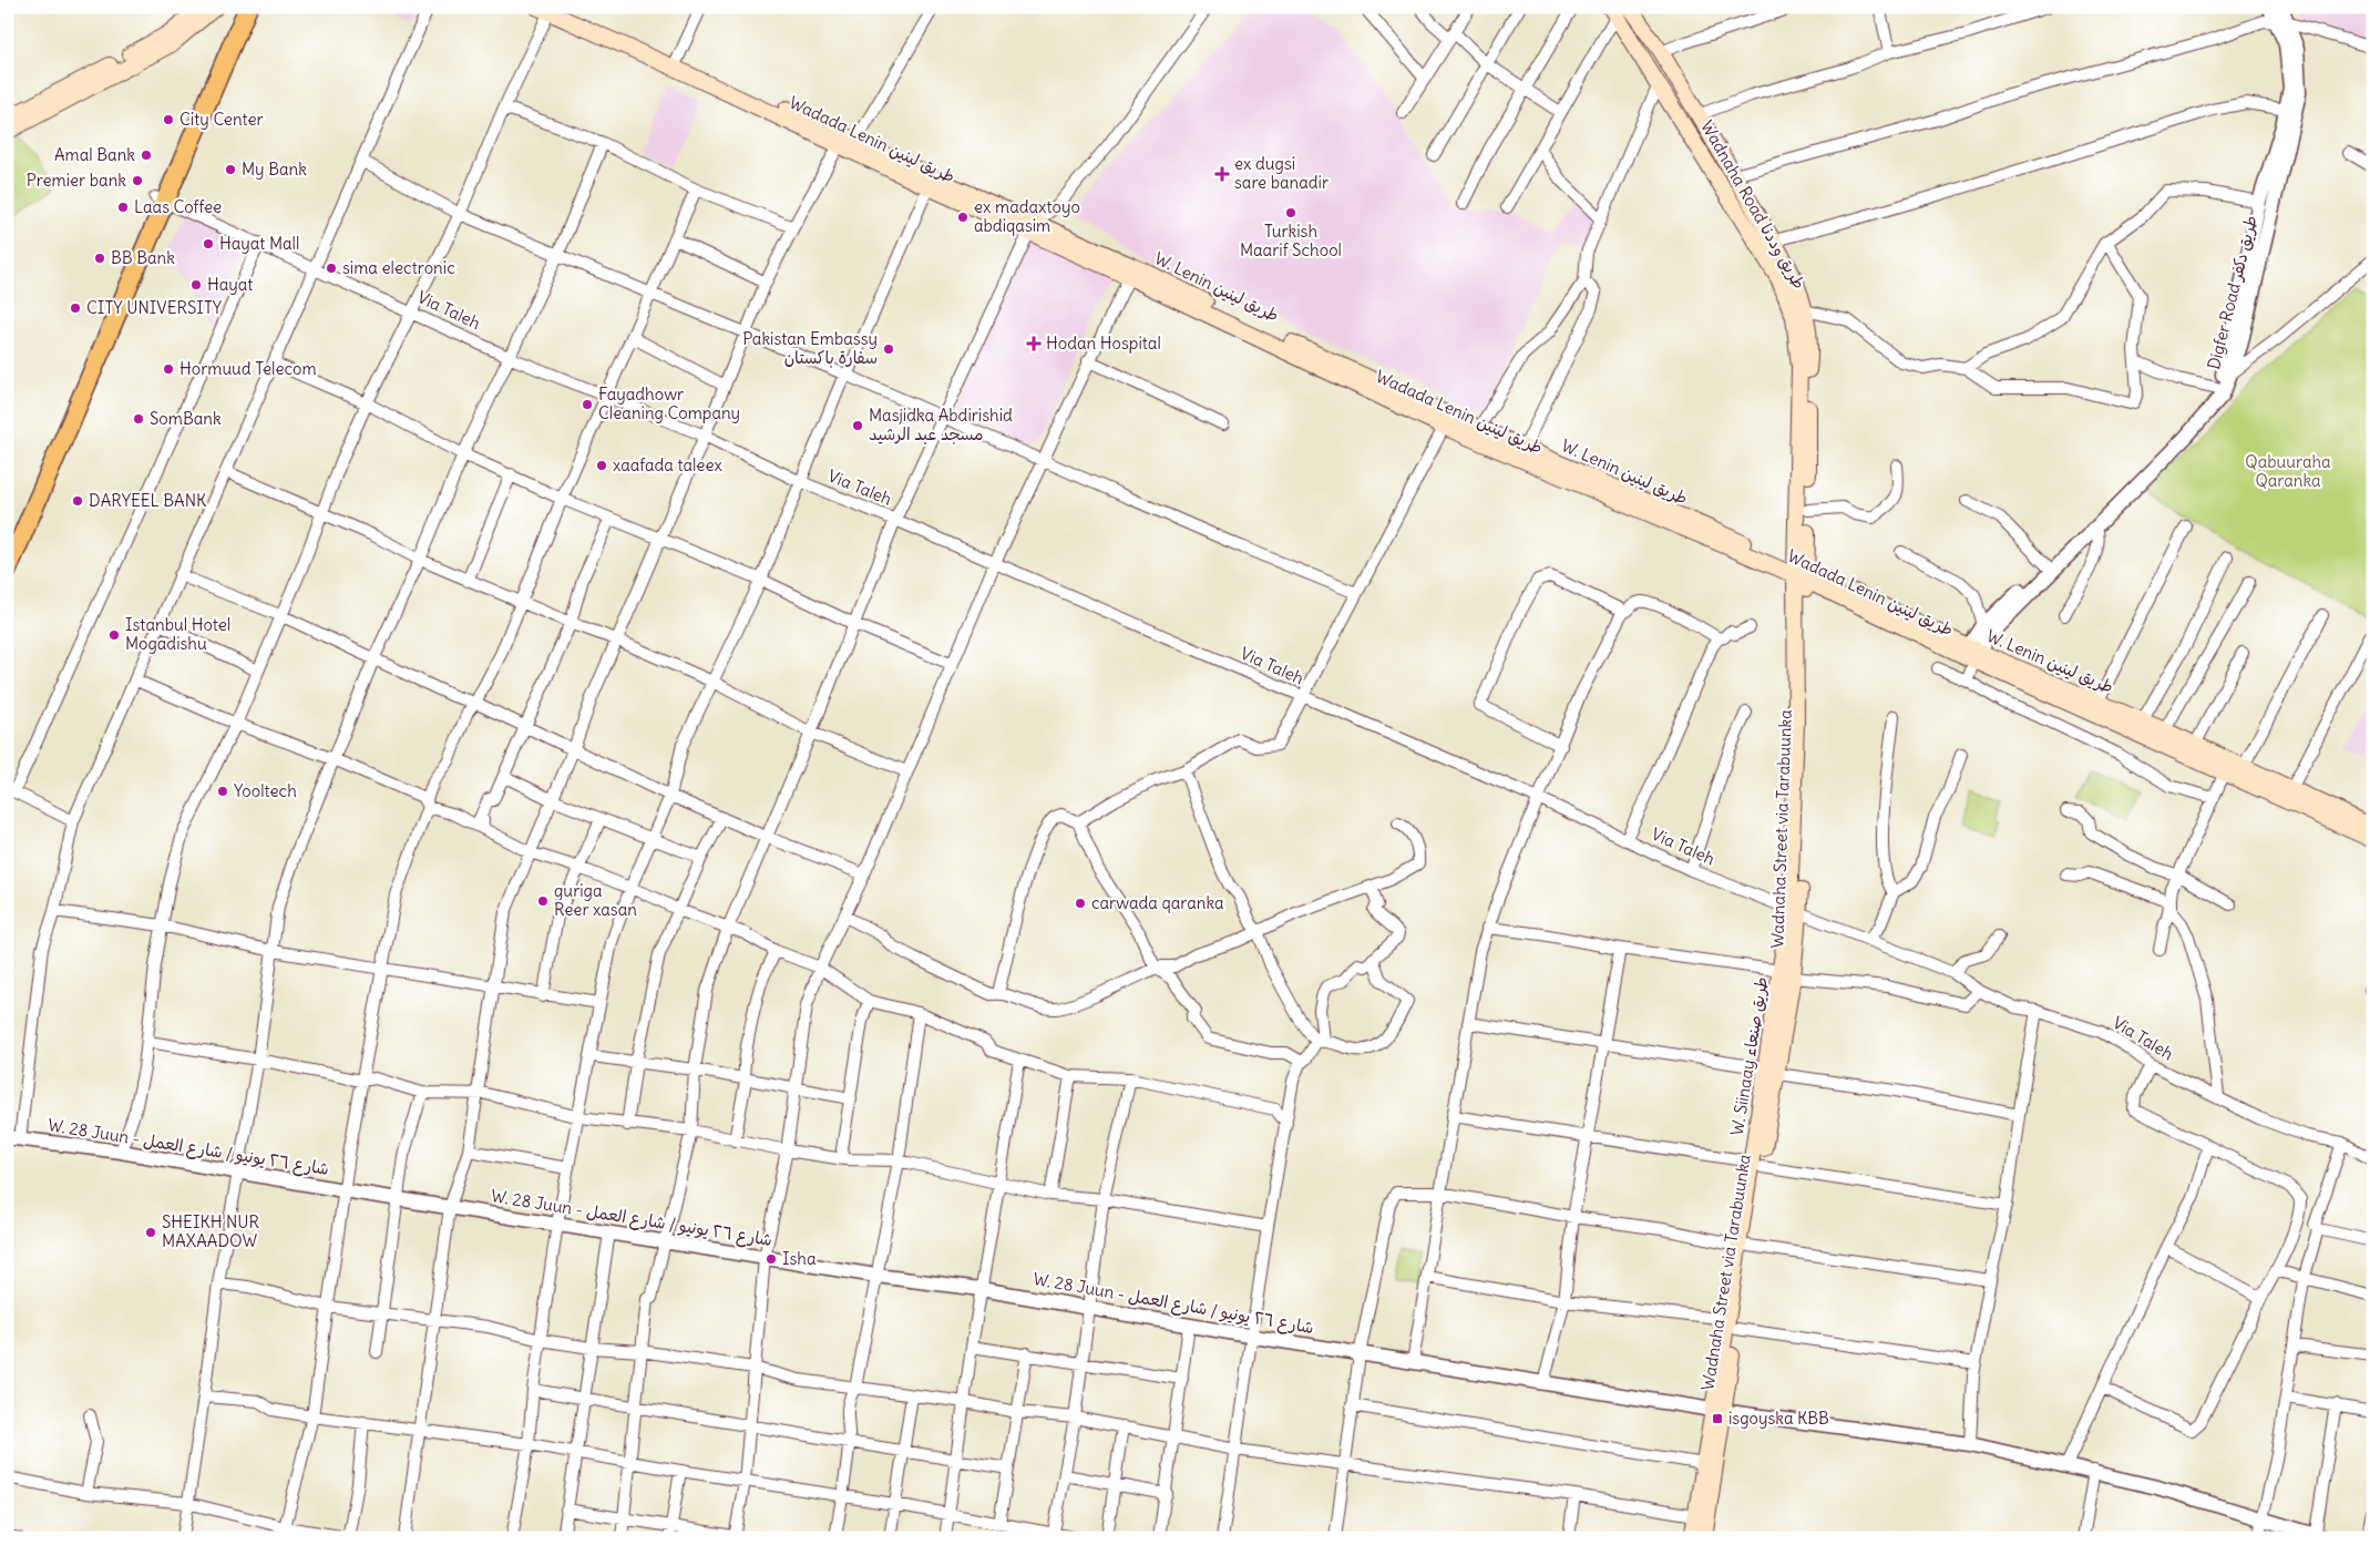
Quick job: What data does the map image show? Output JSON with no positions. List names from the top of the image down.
{
  "streets": {
    "main road": [
      "Wadada Lenin طريق لينين",
      "Wadnaha Road طريق وددنا",
      "W. Lenin طريق لينين",
      "Wadnaha Street via Tarabuunka",
      "W. Siinaay طريق صنعاء"
    ],
    "street": ["Digfer Road طريق دكفر", "Via Taleh", "W. 28 Juun - شارع ٢٦ يونيو / شارع العمل"]
  },
  "crossings": [
    ["Wadada Lenin طريق لينين", "Wadnaha Road طريق وددنا"],
    ["Wadada Lenin طريق لينين", "W. Lenin طريق لينين"],
    ["Wadada Lenin طريق لينين", "W. Siinaay طريق صنعاء"],
    ["Wadnaha Road طريق وددنا", "W. Lenin طريق لينين"],
    ["Wadnaha Road طريق وددنا", "W. Siinaay طريق صنعاء"],
    ["W. Lenin طريق لينين", "Digfer Road طريق دكفر"],
    ["W. Lenin طريق لينين", "W. Siinaay طريق صنعاء"],
    ["Via Taleh", "W. Siinaay طريق صنعاء"],
    ["Wadnaha Street via Tarabuunka", "W. Siinaay طريق صنعاء"],
    ["Wadnaha Street via Tarabuunka", "W. 28 Juun - شارع ٢٦ يونيو / شارع العمل"],
    ["W. Siinaay طريق صنعاء", "W. 28 Juun - شارع ٢٦ يونيو / شارع العمل"]
  ],
  "parks": ["Qabuuraha Qaranka"],
  "places": {
    "other": [
      "City Center",
      "Amal Bank",
      "My Bank",
      "Premier bank",
      "Laas Coffee",
      "Turkish Maarif School",
      "ex madaxtoyo abdiqasim",
      "Hayat Mall",
      "BB Bank",
      "sima electronic",
      "Hayat",
      "CITY UNIVERSITY",
      "Pakistan Embassy سفارة باكستان",
      "Hormuud Telecom",
      "Fayadhowr Cleaning Company",
      "SomBank",
      "Masjidka Abdirishid مسجد عبد الرشيد",
      "xaafada taleex",
      "DARYEEL BANK",
      "Istanbul Hotel Mogadishu",
      "Yooltech",
      "guriga Reer xasan",
      "carwada qaranka",
      "SHEIKH NUR MAXAADOW",
      "Isha"
    ],
    "health": ["ex dugsi sare banadir", "Hodan Hospital"],
    "transit": ["isgoyska KBB"]
  }
}
